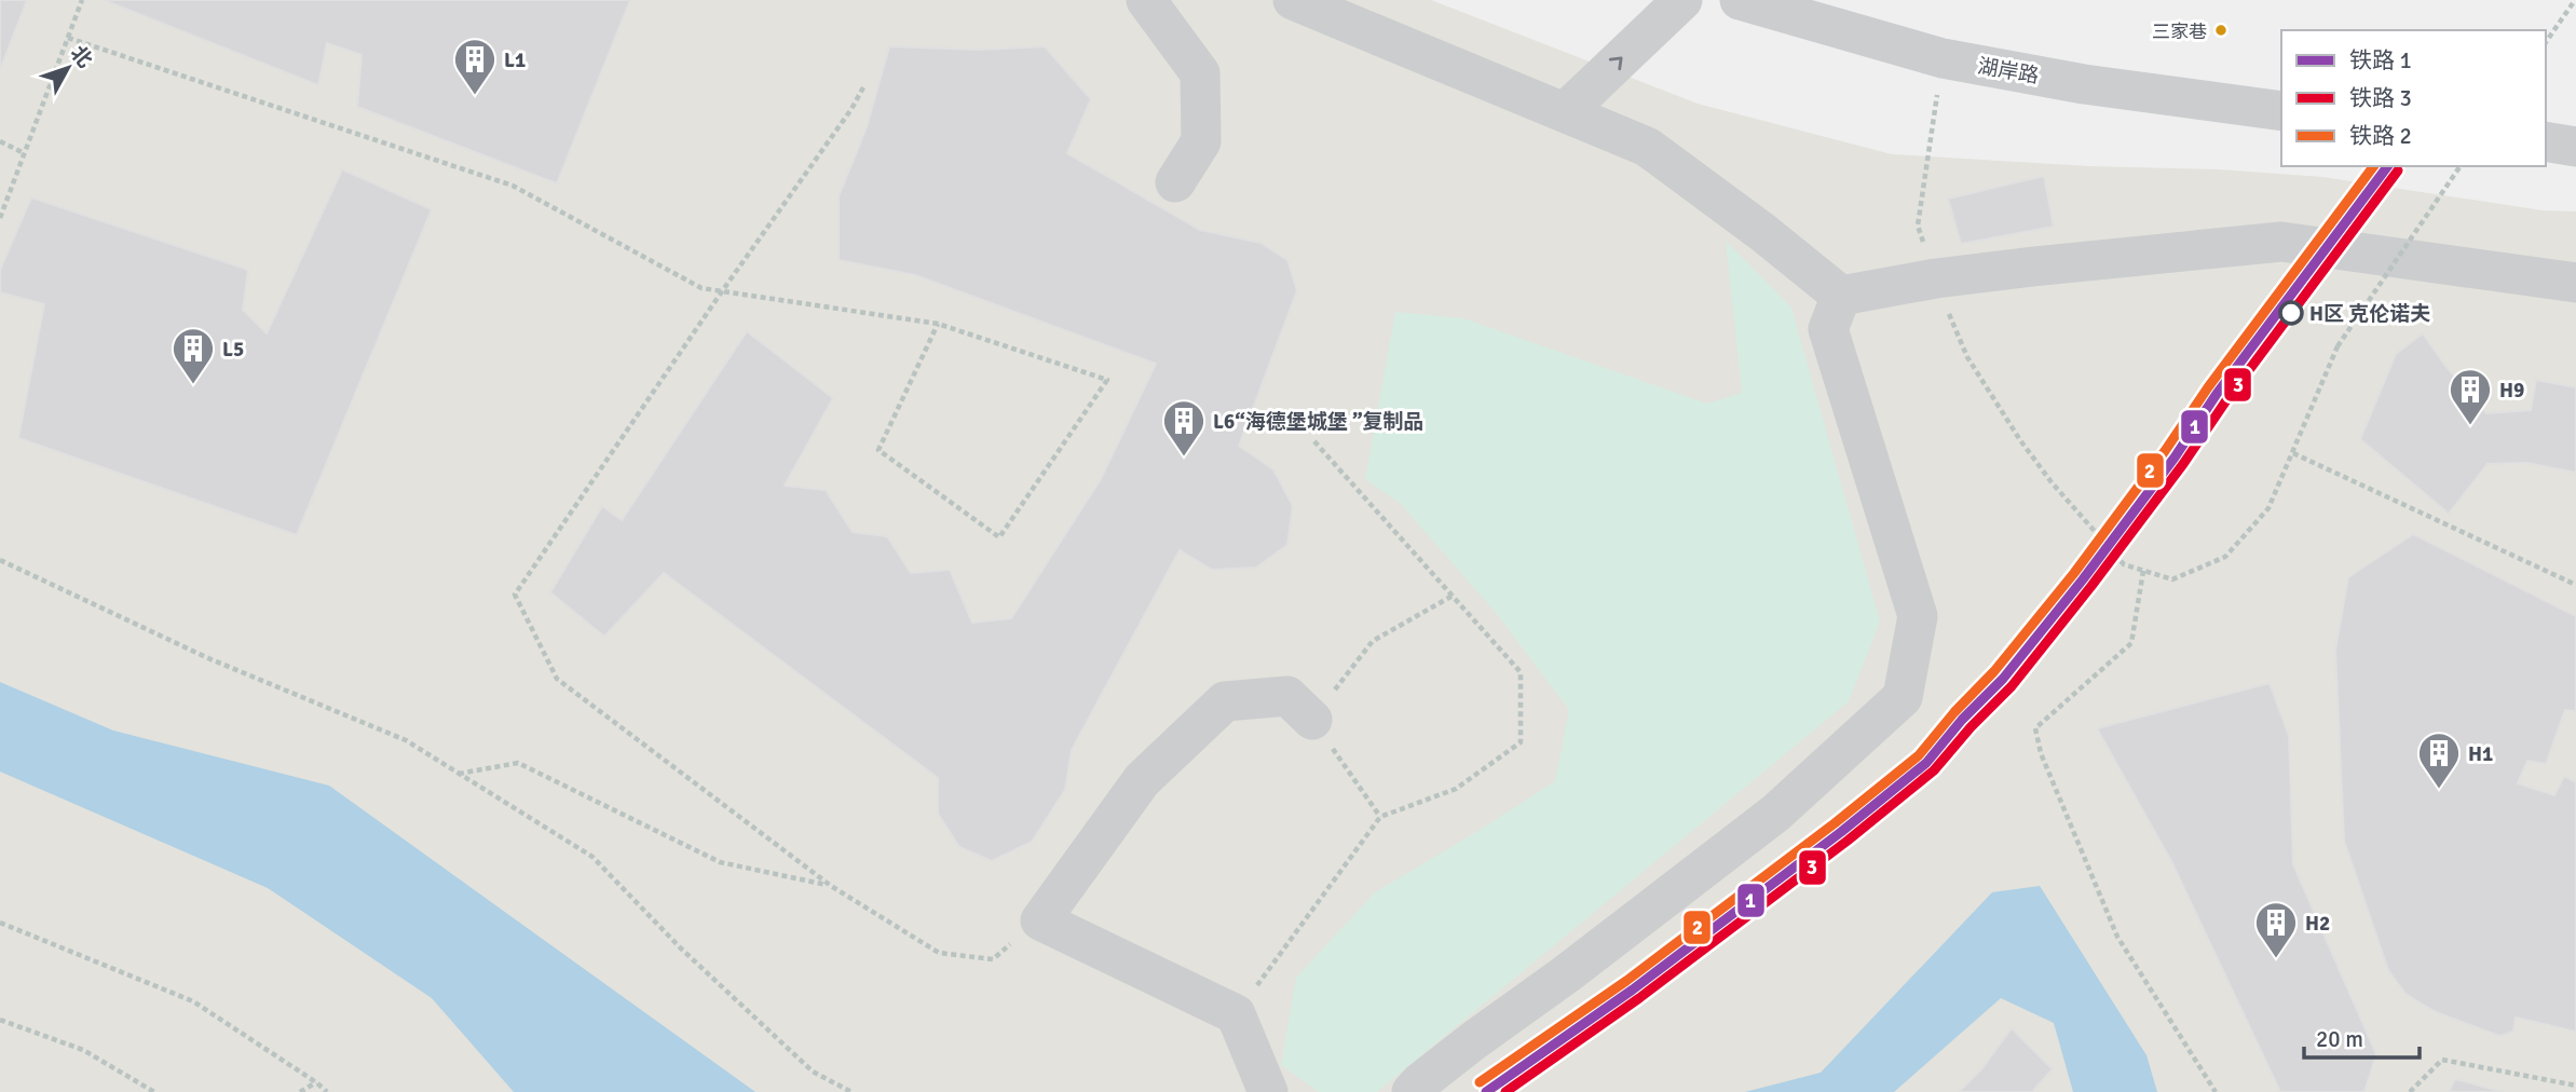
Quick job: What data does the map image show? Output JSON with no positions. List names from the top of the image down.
{
  "streets": {
    "street": ["湖岸路"]
  },
  "places": {
    "other": ["三家巷", "H区 克伦诺夫"],
    "building": [
      "L1",
      "L5",
      "H9",
      "L6“海德堡城堡 ”复制品",
      "H1",
      "H2"
    ]
  },
  "lines": ["rail line 1", "rail line 2", "rail line 3"],
  "legend": ["铁路 1", "铁路 3", "铁路 2"],
  "scale_bar": "20 m",
  "north": "top right"
}
